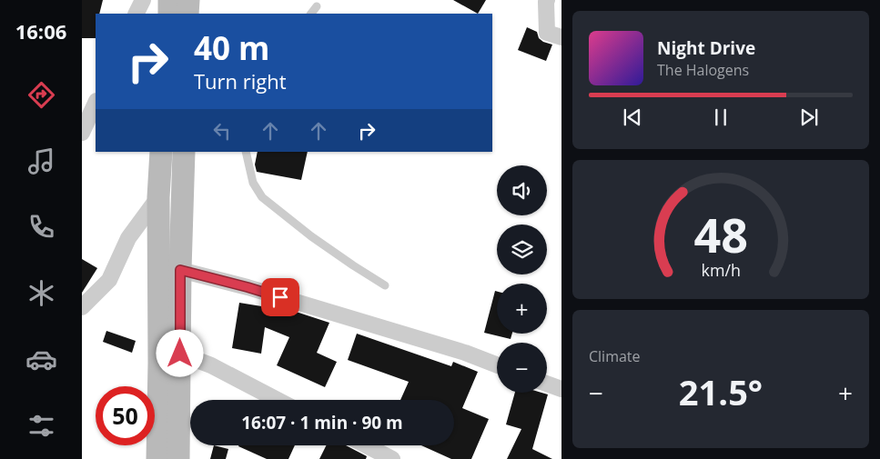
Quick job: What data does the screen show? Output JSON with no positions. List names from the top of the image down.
{
  "page": {
    "tabs": "16:06",
    "turn": ["40 m", "Turn right"],
    "song": ["Night Drive", "The Halogens"],
    "map_buttons": ["+", "−"],
    "tile": "Climate",
    "heat": ["−", "21.5°", "+"],
    "limit": "50",
    "trip": "16:07 · 1 min · 90 m",
    "gauge": ["48", "km/h"]
  }
}
